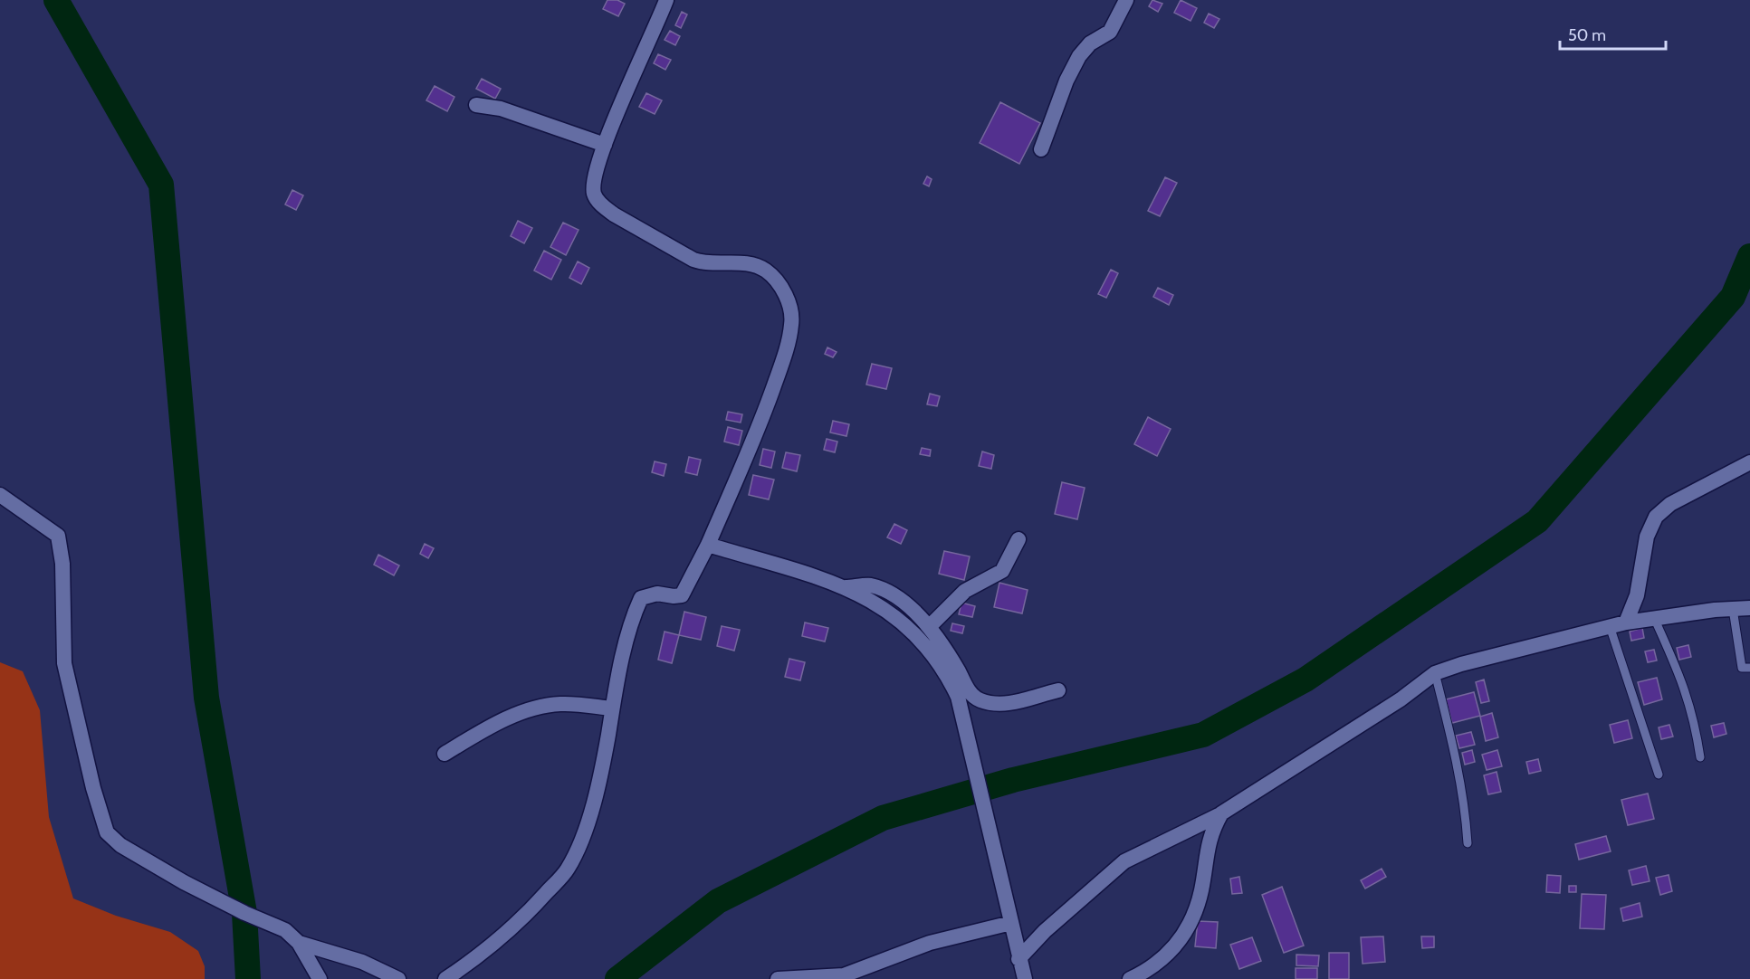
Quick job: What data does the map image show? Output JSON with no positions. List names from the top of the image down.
{
  "scale_bar": "50 m"
}
